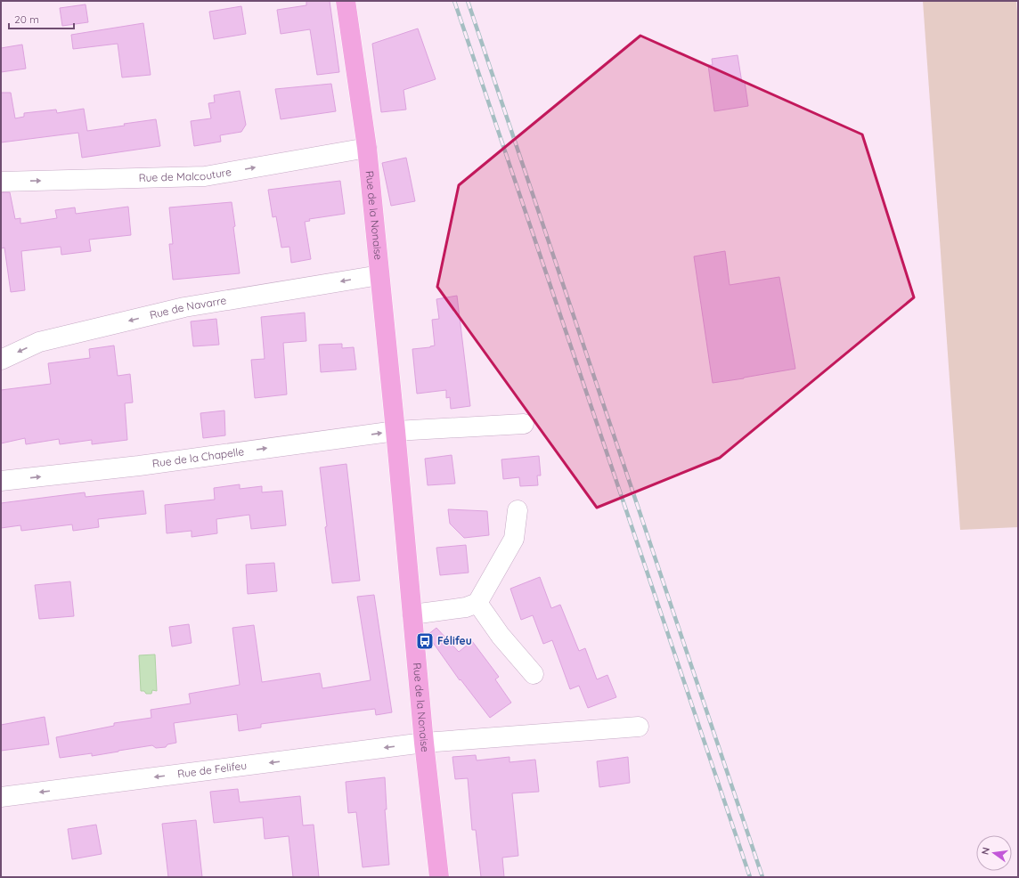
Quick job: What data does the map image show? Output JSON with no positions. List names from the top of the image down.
{
  "streets": {
    "main road": ["Rue de la Nonaise"],
    "street": [
      "Rue de Malcouture",
      "Rue de Navarre",
      "Rue de la Chapelle",
      "Rue de Felifeu"
    ]
  },
  "crossings": [
    ["Rue de Malcouture", "Rue de la Nonaise"],
    ["Rue de la Nonaise", "Rue de Navarre"],
    ["Rue de la Nonaise", "Rue de la Chapelle"],
    ["Rue de la Nonaise", "Rue de Felifeu"]
  ],
  "one_way": [
    "Rue de Malcouture",
    "Rue de Navarre",
    "Rue de la Chapelle",
    "Rue de Felifeu"
  ],
  "places": {
    "bus stop": ["Félifeu"]
  },
  "scale_bar": "20 m",
  "north": "left"
}
